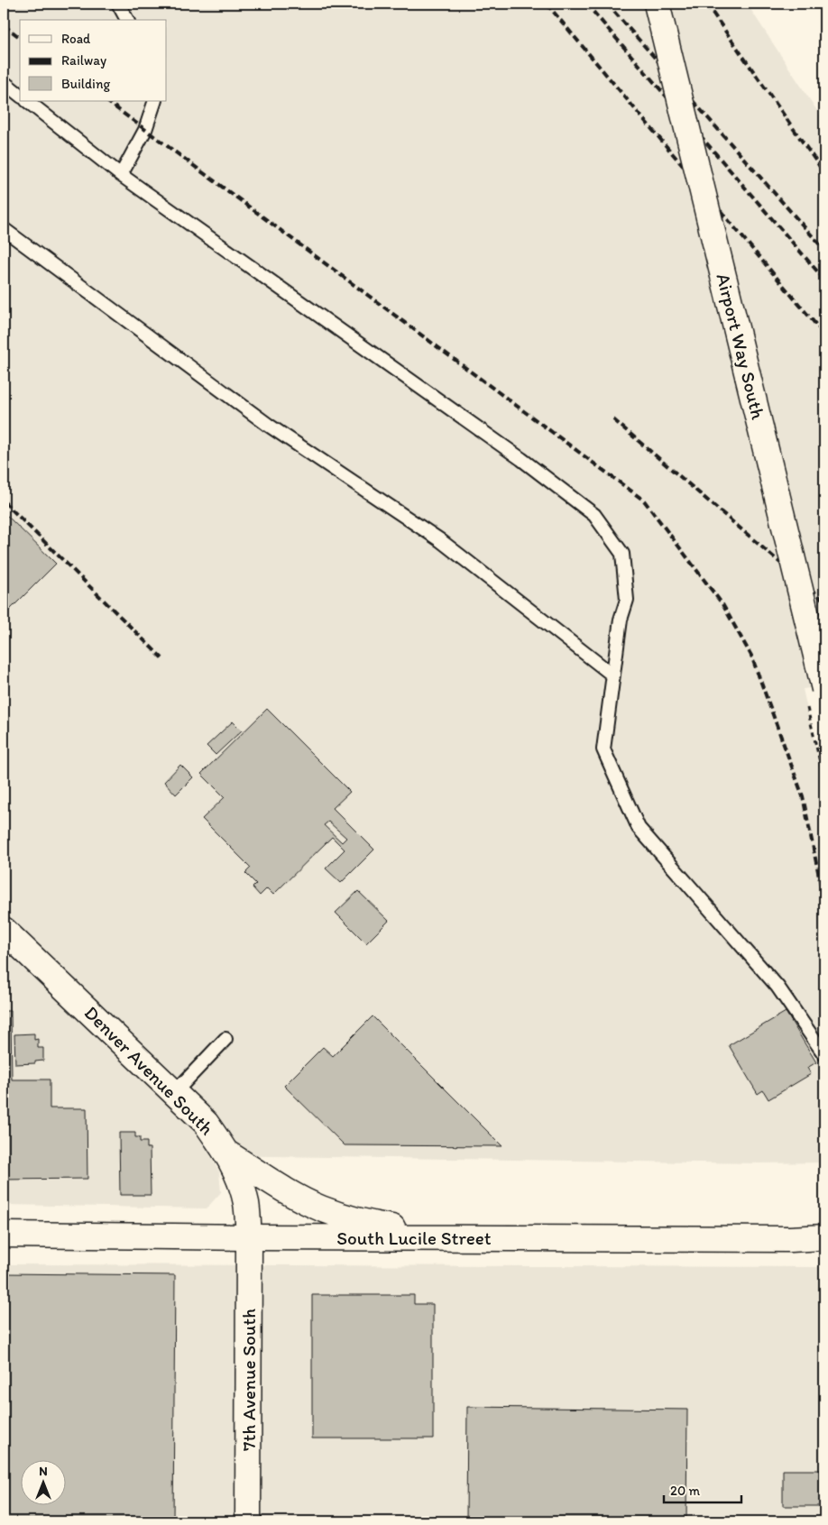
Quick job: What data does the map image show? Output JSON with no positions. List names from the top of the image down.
{
  "streets": {
    "street": [
      "Airport Way South",
      "Denver Avenue South",
      "South Lucile Street",
      "7th Avenue South"
    ]
  },
  "crossings": [
    ["Denver Avenue South", "South Lucile Street"],
    ["Denver Avenue South", "7th Avenue South"],
    ["South Lucile Street", "7th Avenue South"]
  ],
  "legend": ["Road", "Railway", "Building"],
  "scale_bar": "20 m",
  "north": "top"
}
